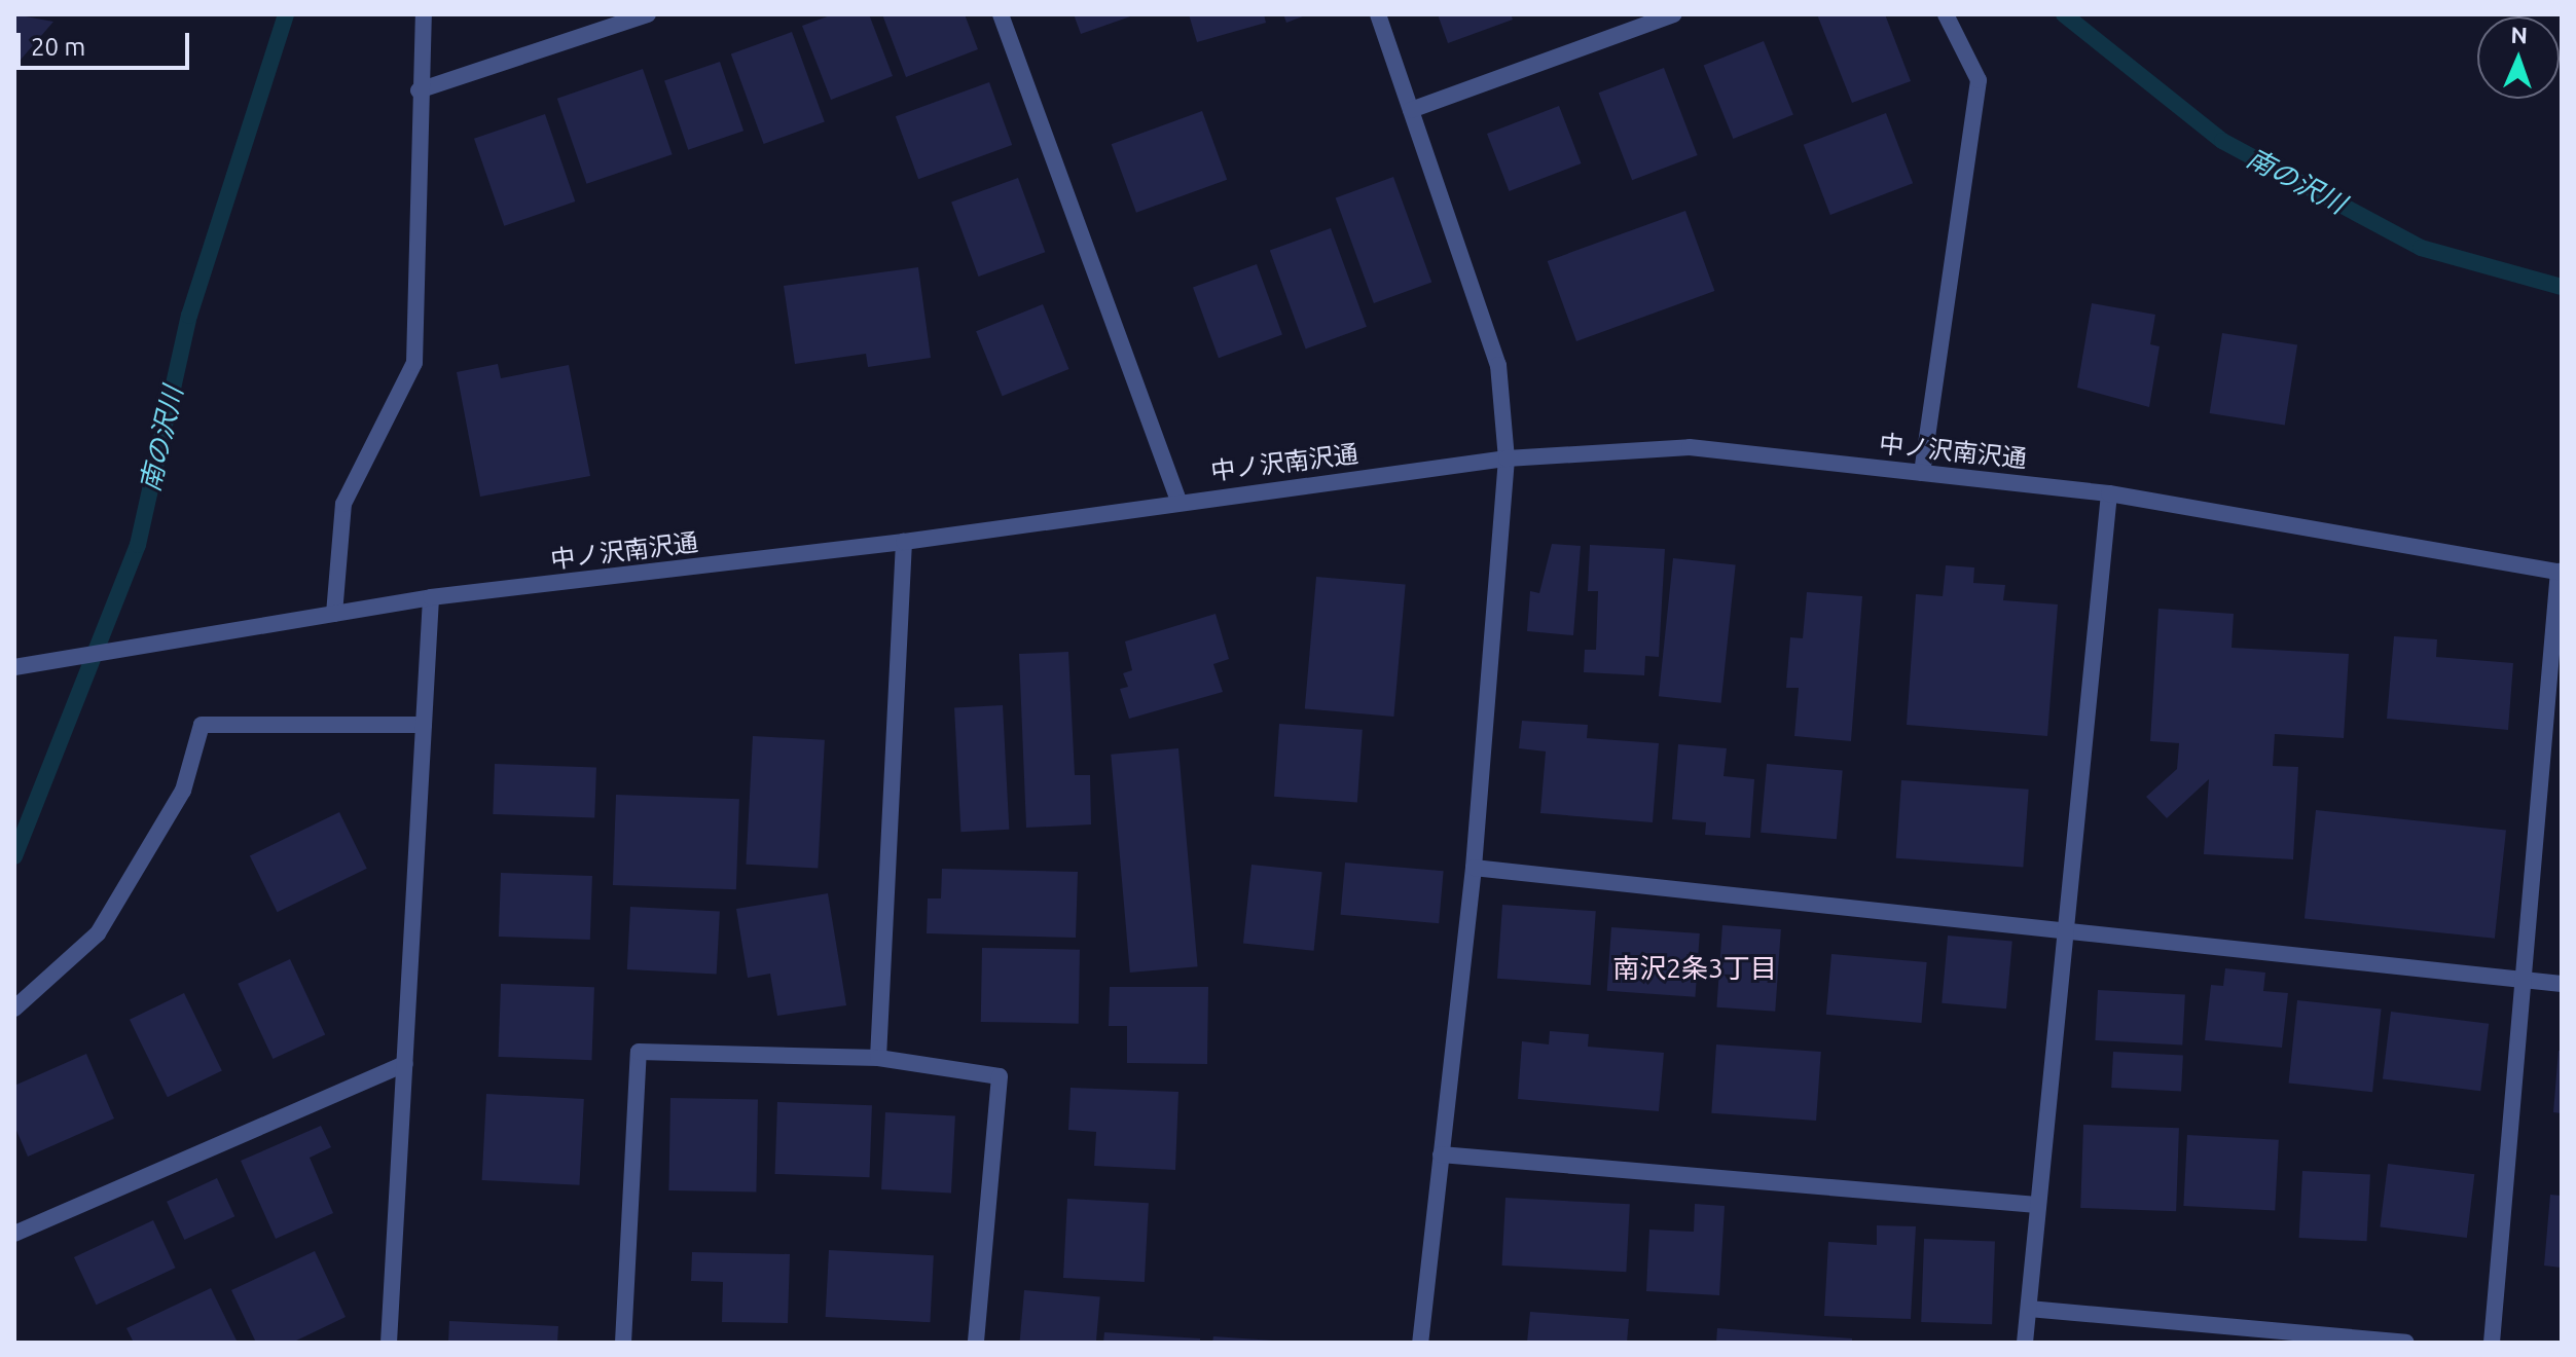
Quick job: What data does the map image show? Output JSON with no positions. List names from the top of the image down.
{
  "streets": {
    "street": ["中ノ沢南沢通"]
  },
  "districts": ["南沢2条3丁目"],
  "water": ["南の沢川"],
  "scale_bar": "20 m",
  "north": "top"
}
